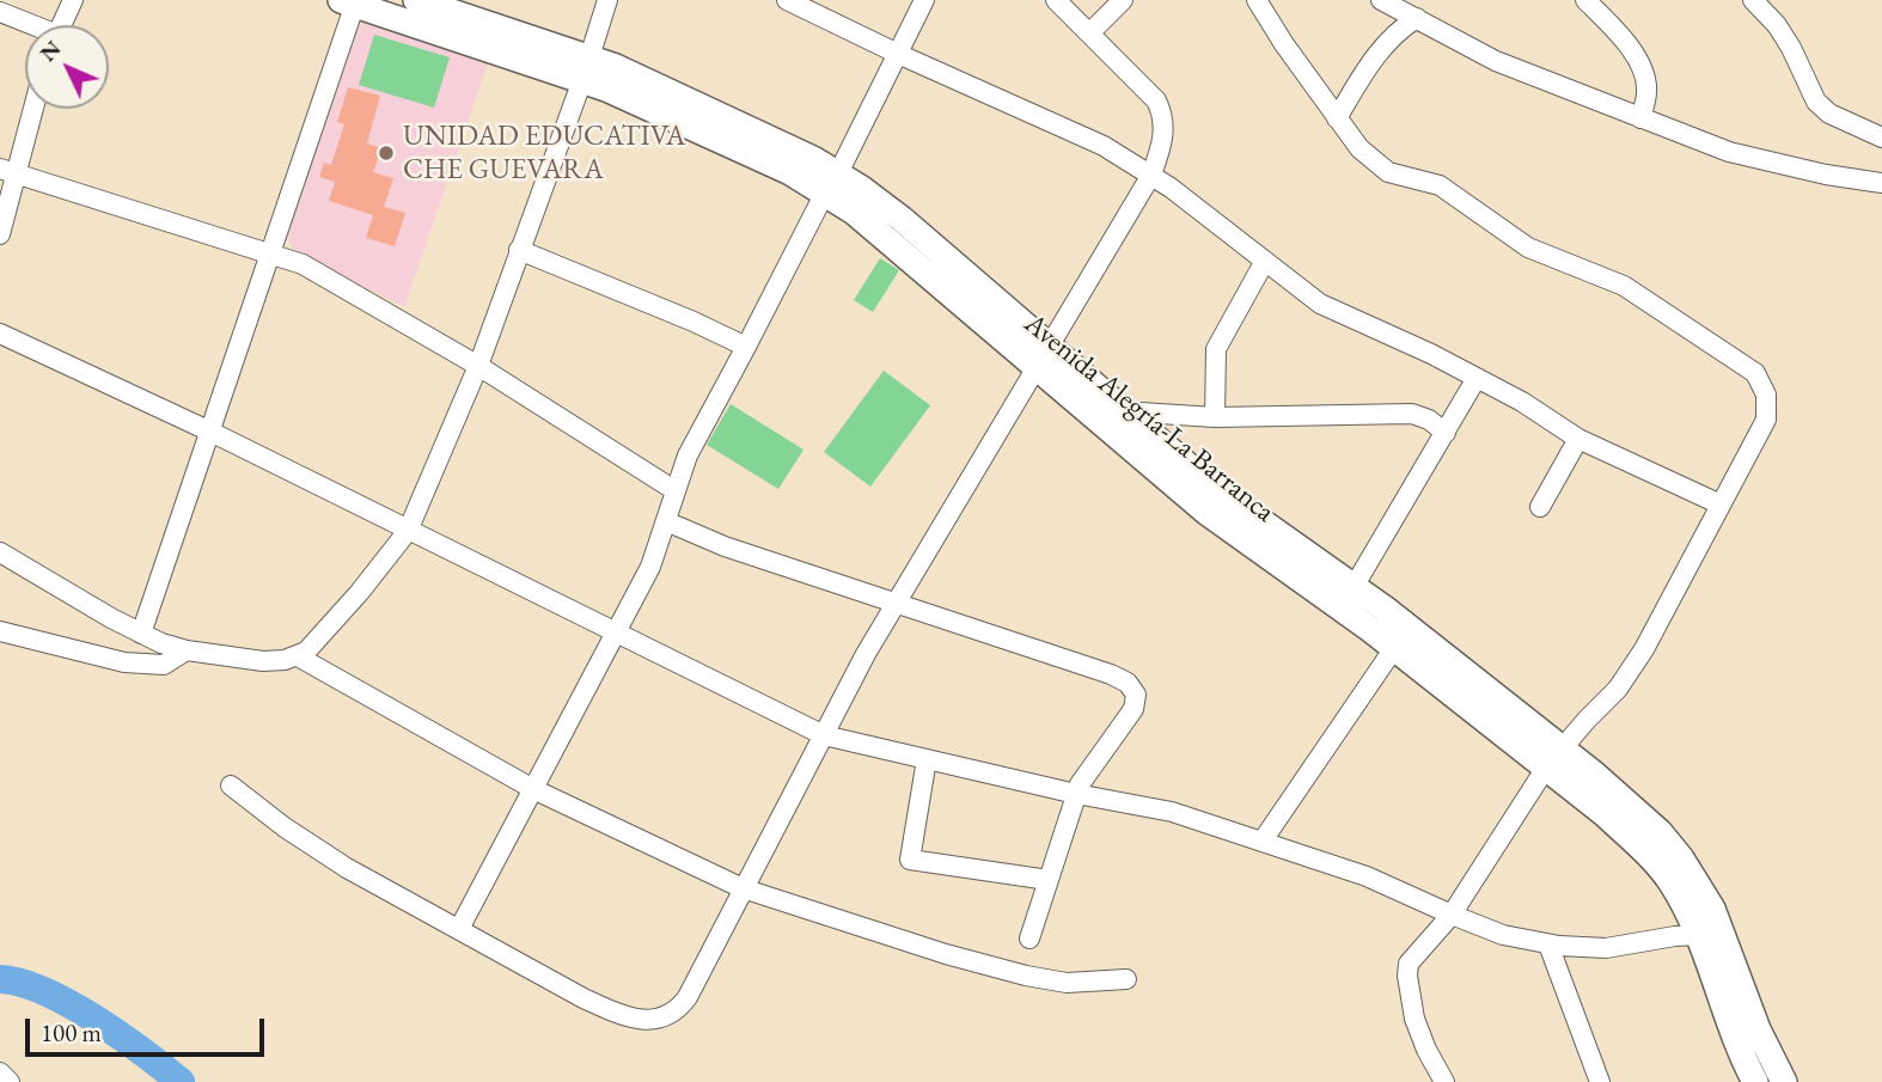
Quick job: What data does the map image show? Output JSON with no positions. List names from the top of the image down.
{
  "streets": {
    "main road": ["Avenida Alegría-La Barranca"]
  },
  "places": ["UNIDAD EDUCATIVA CHE GUEVARA"],
  "scale_bar": "100 m",
  "north": "top left"
}
